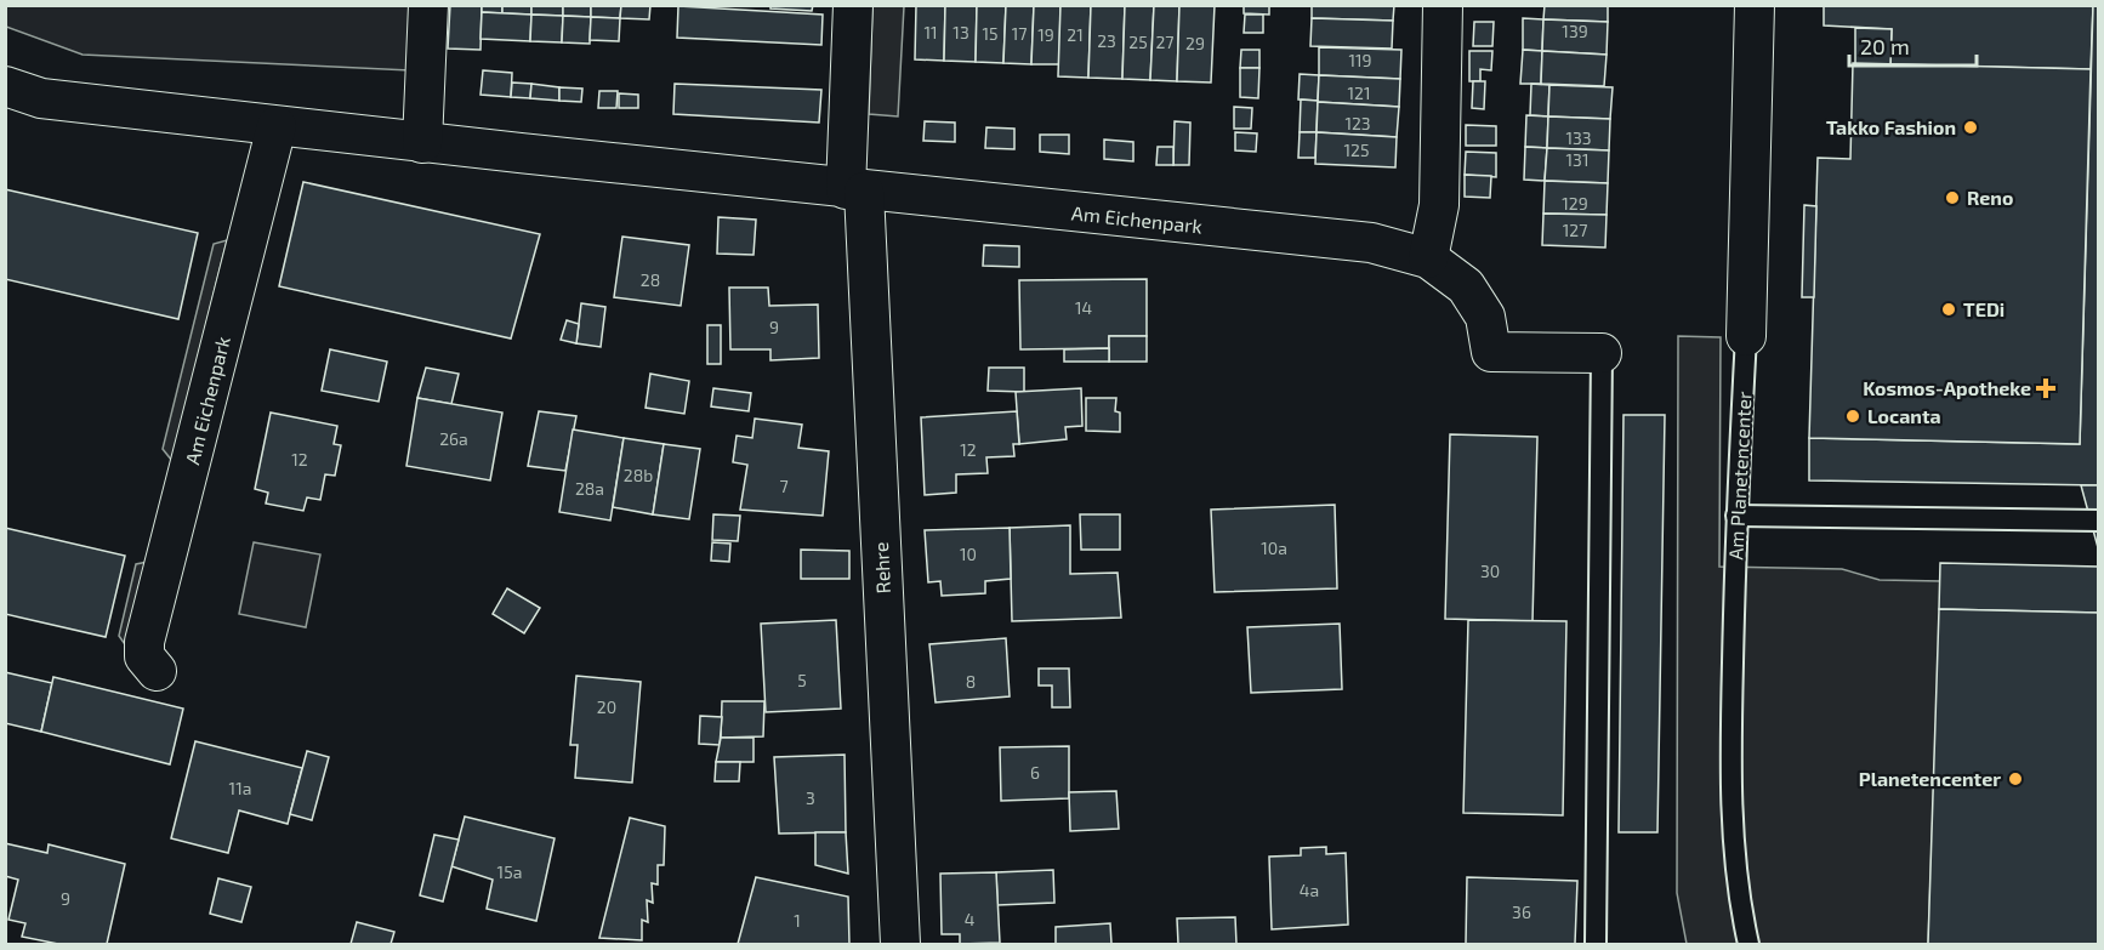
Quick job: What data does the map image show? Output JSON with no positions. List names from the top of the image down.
{
  "streets": {
    "street": ["Am Eichenpark", "Am Planetencenter", "Rehre"]
  },
  "crossings": [
    ["Am Eichenpark", "Rehre"]
  ],
  "places": {
    "other": [
      "Takko Fashion",
      "Reno",
      "TEDi",
      "Locanta",
      "Planetencenter"
    ],
    "health": ["Kosmos-Apotheke"]
  },
  "house_numbers": [
    "139",
    "11",
    "13",
    "15",
    "17",
    "19",
    "21",
    "23",
    "25",
    "27",
    "29",
    "119",
    "121",
    "123",
    "133",
    "125",
    "131",
    "129",
    "127",
    "28",
    "14",
    "9",
    "26a",
    "12",
    "12",
    "28b",
    "7",
    "28a",
    "10a",
    "10",
    "30",
    "5",
    "8",
    "20",
    "6",
    "11a",
    "3",
    "15a",
    "4a",
    "9",
    "36",
    "4",
    "1"
  ],
  "scale_bar": "20 m"
}
